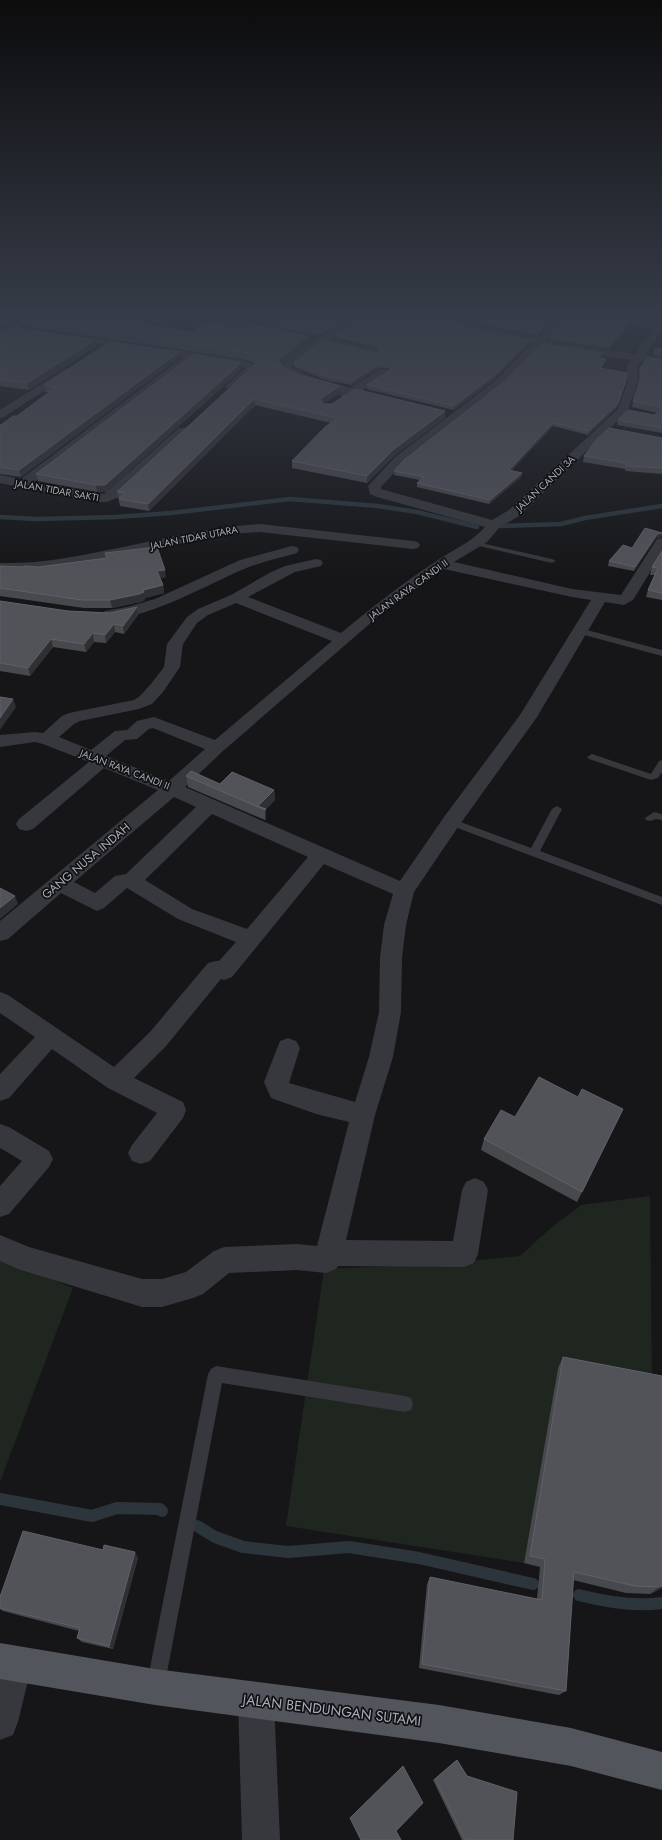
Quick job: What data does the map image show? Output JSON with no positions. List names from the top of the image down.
{
  "streets": {
    "main road": ["JALAN BENDUNGAN SUTAMI"],
    "street": [
      "JALAN CANDI 3A",
      "JALAN TIDAR SAKTI",
      "JALAN TIDAR UTARA",
      "JALAN RAYA CANDI II",
      "GANG NUSA INDAH"
    ]
  },
  "crossings": [
    ["JALAN CANDI 3A", "JALAN RAYA CANDI II"],
    ["JALAN RAYA CANDI II", "GANG NUSA INDAH"]
  ]
}
